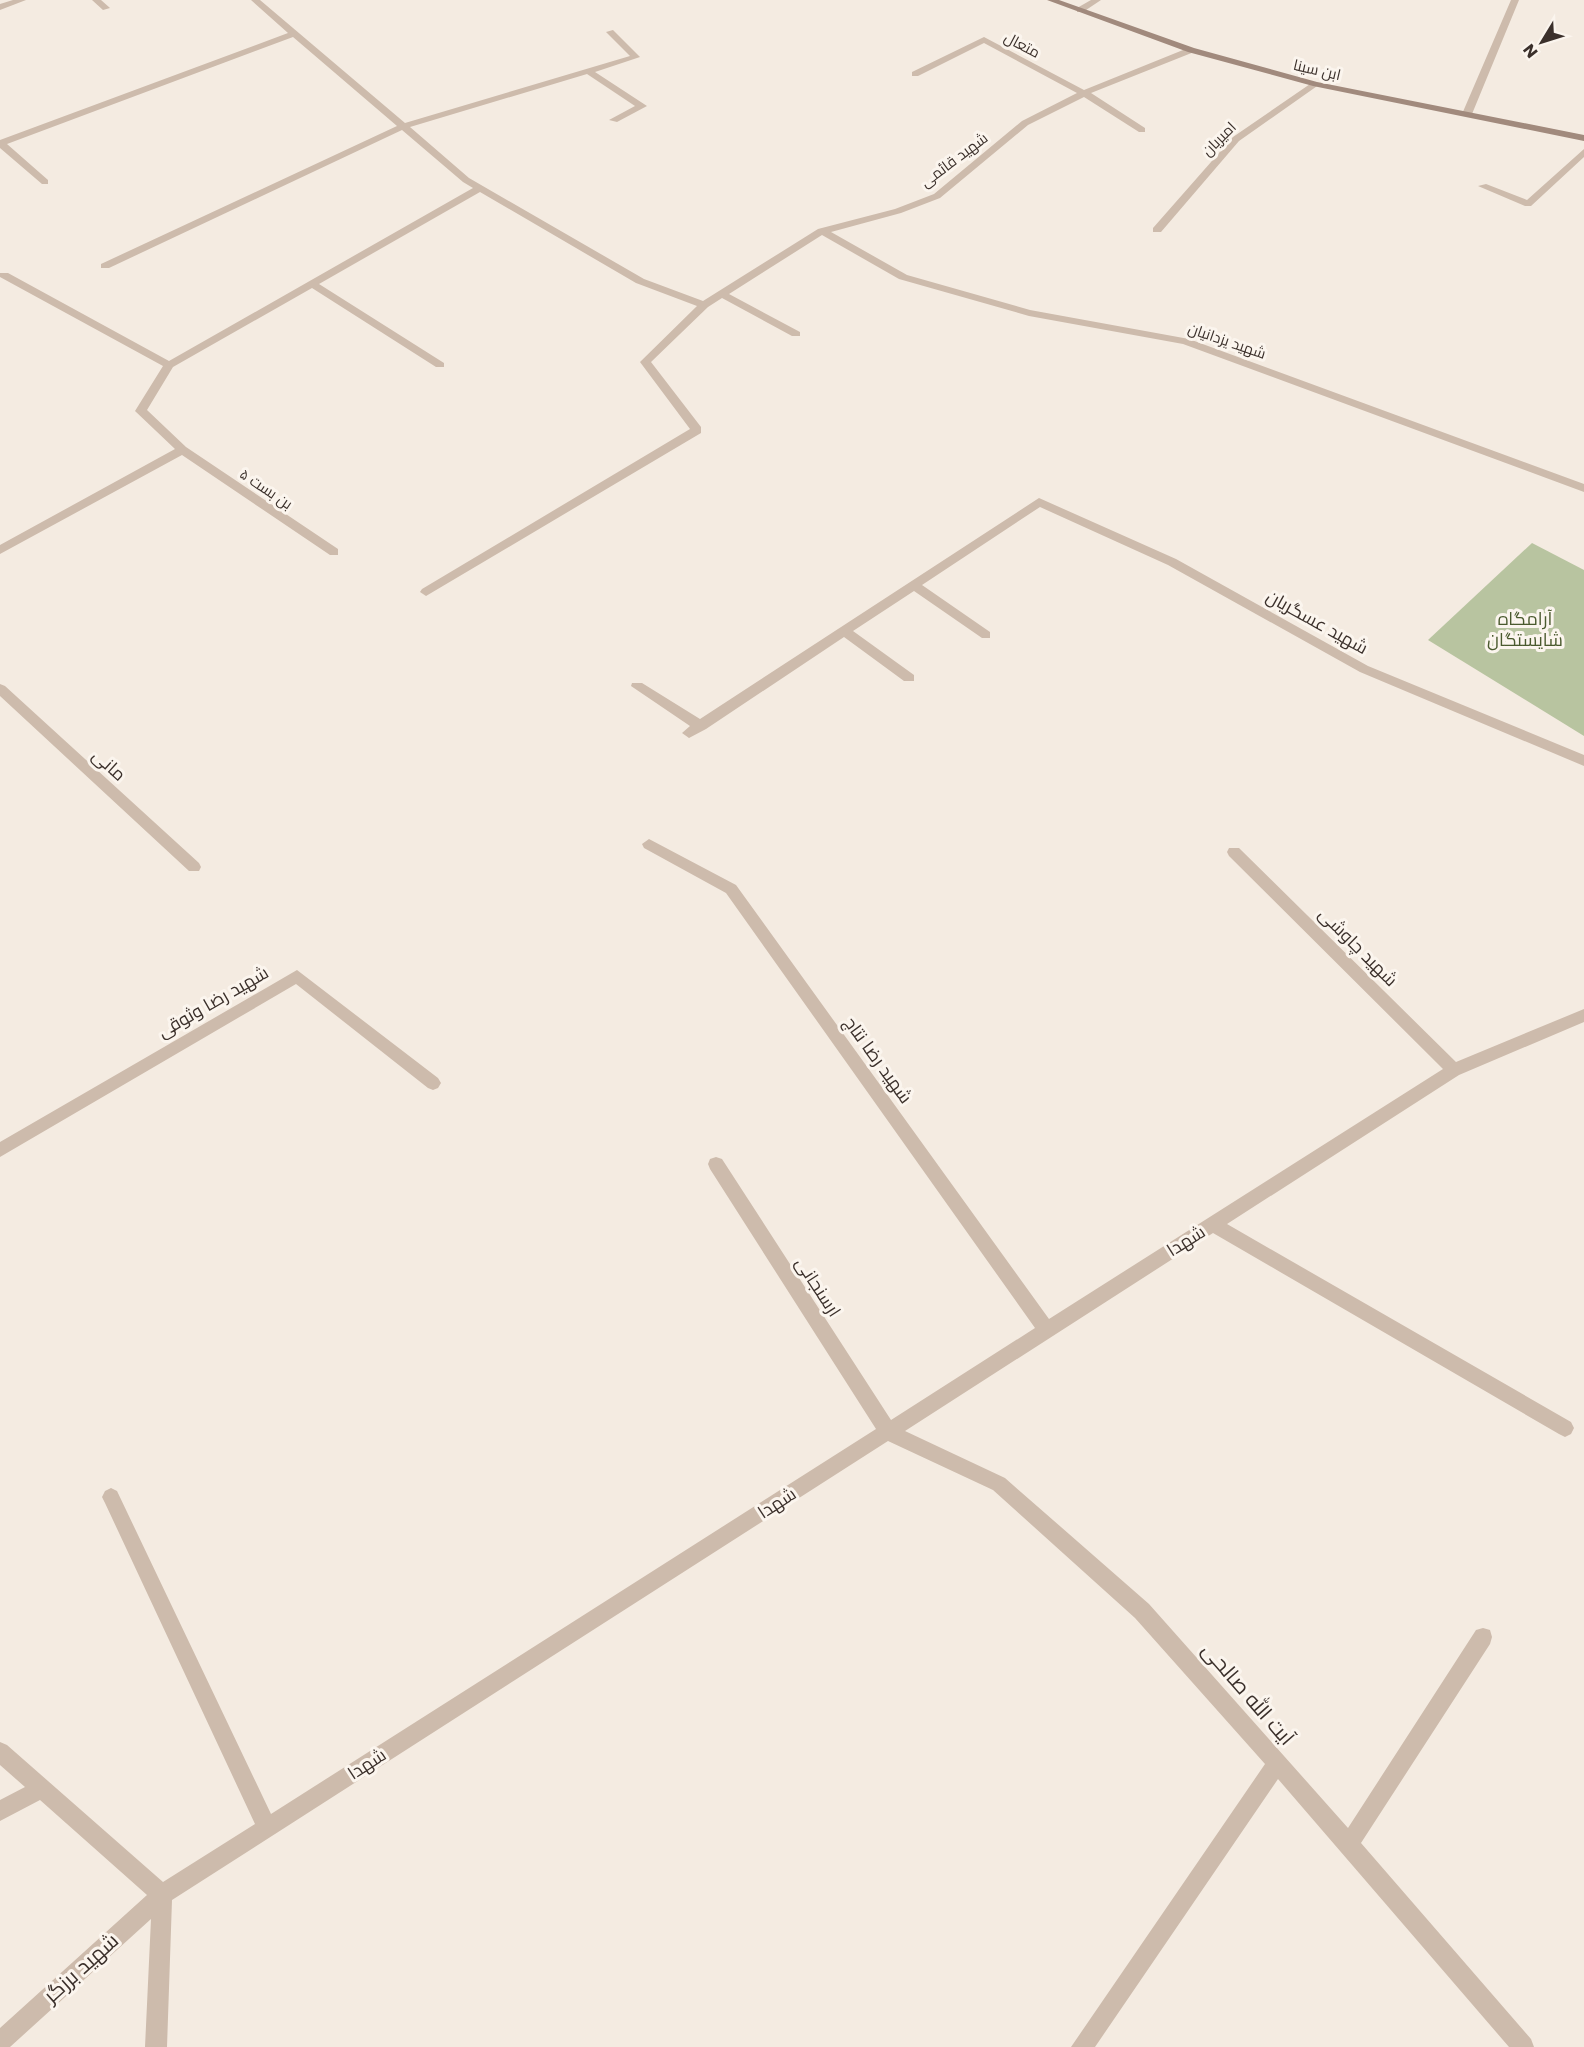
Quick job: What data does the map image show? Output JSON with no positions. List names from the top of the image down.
{
  "streets": {
    "main road": ["ابن سینا"],
    "street": [
      "متعال",
      "امیریان",
      "شهید قائمی",
      "شهید یزدانیان",
      "بن بست ۵",
      "شهید عسگریان",
      "مانی",
      "شهید چاوشی",
      "شهید رضا وثوقی",
      "شهید رضا نتاج",
      "شهدا",
      "ارسنجانی",
      "آیت الله صالحی",
      "شهید برزگر"
    ]
  },
  "crossings": [
    ["متعال", "شهید قائمی"],
    ["ابن سینا", "امیریان"],
    ["ابن سینا", "شهید قائمی"],
    ["شهید قائمی", "شهید یزدانیان"],
    ["شهید چاوشی", "شهدا"],
    ["شهید رضا نتاج", "شهدا"],
    ["شهدا", "ارسنجانی"],
    ["شهدا", "آیت الله صالحی"],
    ["شهدا", "شهید برزگر"],
    ["ارسنجانی", "آیت الله صالحی"]
  ],
  "parks": ["آرامگاه شایستگان"],
  "north": "bottom left"
}
